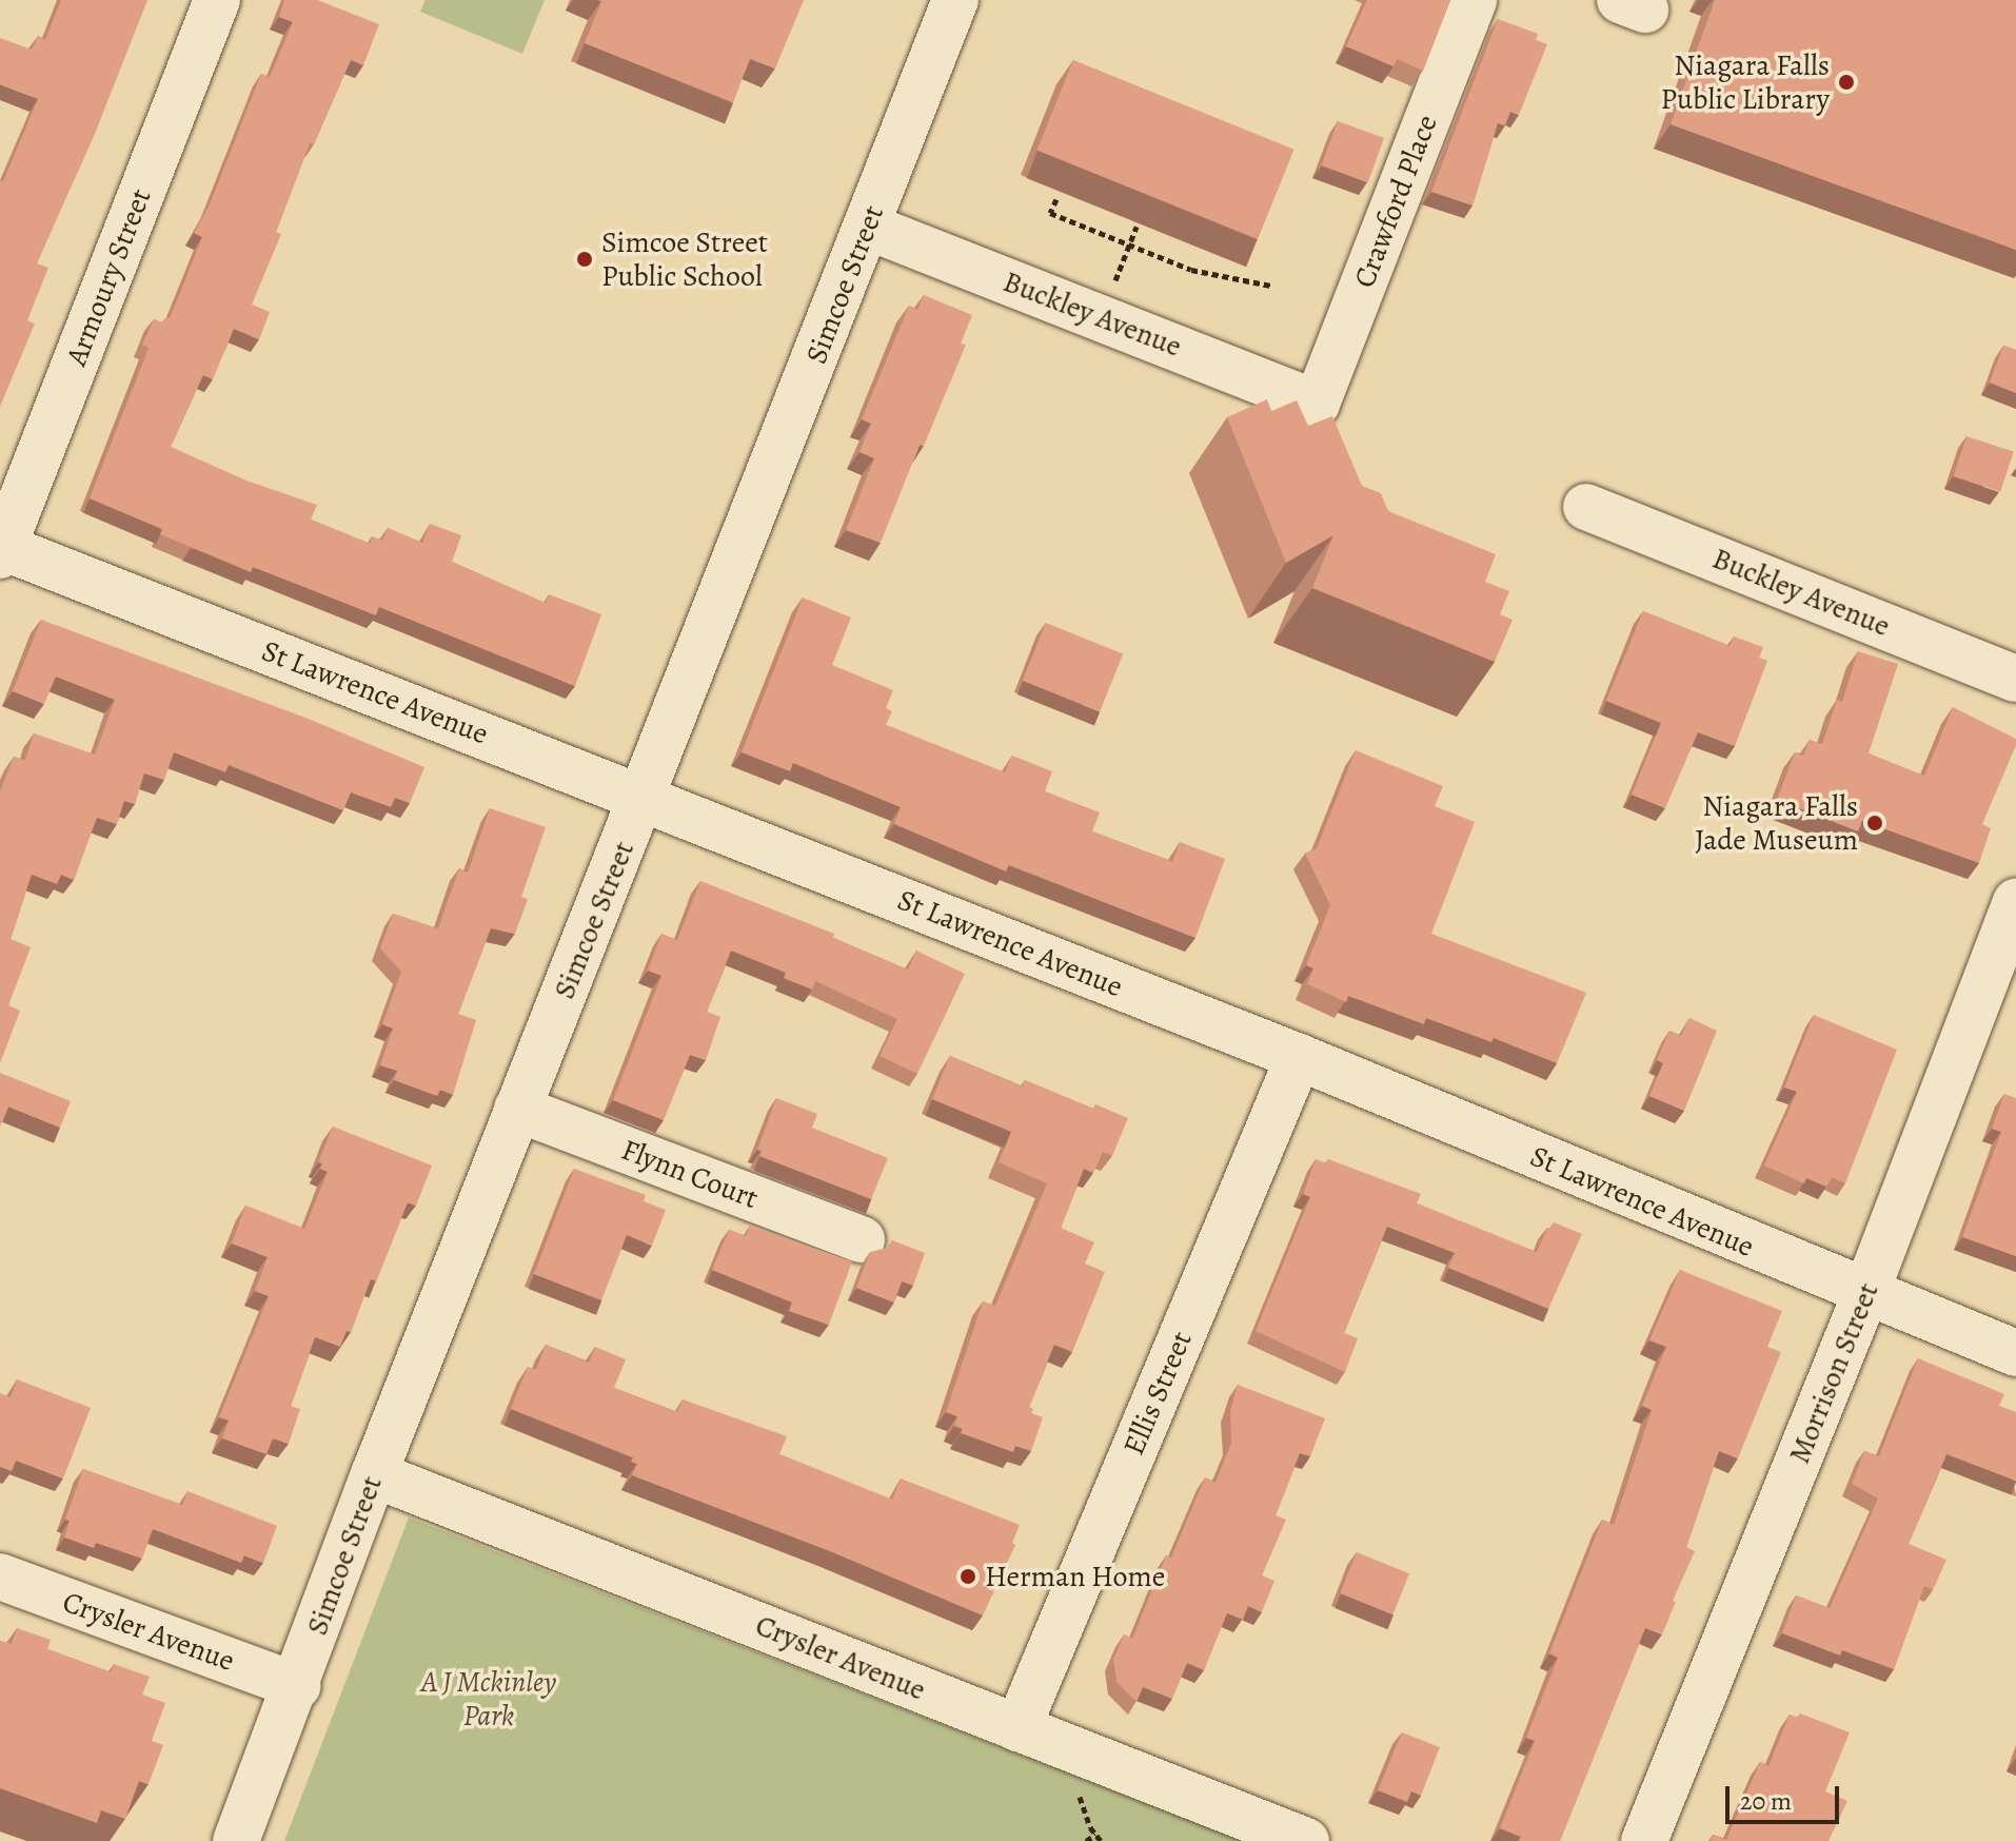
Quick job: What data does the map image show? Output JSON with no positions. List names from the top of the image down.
{
  "streets": {
    "street": [
      "Crawford Place",
      "Armoury Street",
      "Simcoe Street",
      "Buckley Avenue",
      "St Lawrence Avenue",
      "Flynn Court",
      "Morrison Street",
      "Ellis Street",
      "Crysler Avenue"
    ]
  },
  "crossings": [
    ["Crawford Place", "Buckley Avenue"],
    ["Armoury Street", "St Lawrence Avenue"],
    ["Simcoe Street", "Buckley Avenue"],
    ["Simcoe Street", "St Lawrence Avenue"],
    ["Simcoe Street", "Flynn Court"],
    ["Simcoe Street", "Crysler Avenue"],
    ["St Lawrence Avenue", "Morrison Street"],
    ["St Lawrence Avenue", "Ellis Street"],
    ["Ellis Street", "Crysler Avenue"]
  ],
  "parks": ["A J Mckinley Park"],
  "places": [
    "Niagara Falls Public Library",
    "Simcoe Street Public School",
    "Niagara Falls Jade Museum",
    "Herman Home"
  ],
  "scale_bar": "20 m"
}
